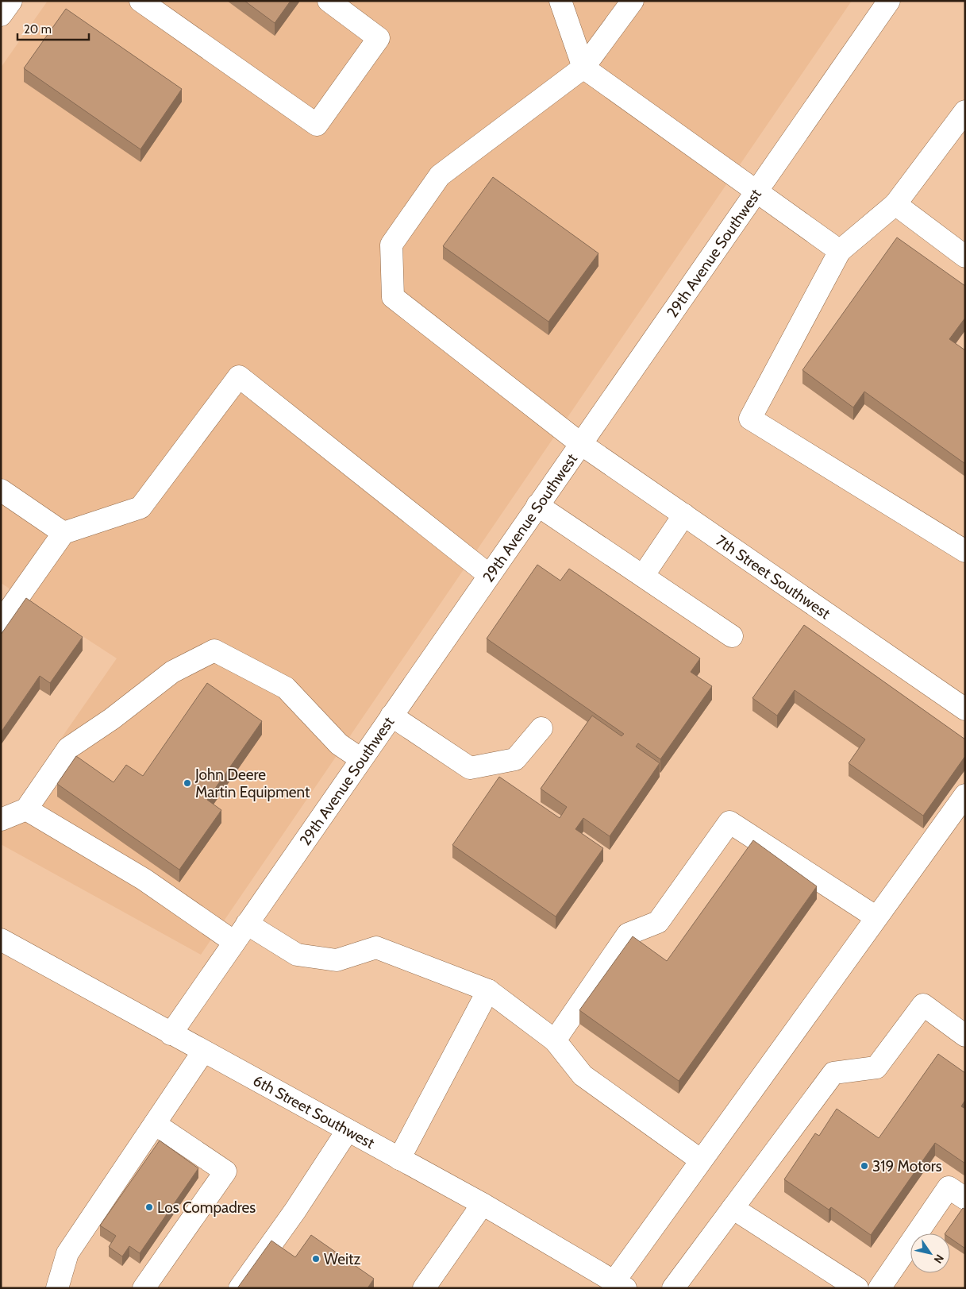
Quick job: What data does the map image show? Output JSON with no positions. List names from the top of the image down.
{
  "streets": {
    "street": ["29th Avenue Southwest", "7th Street Southwest", "6th Street Southwest"]
  },
  "crossings": [
    ["29th Avenue Southwest", "7th Street Southwest"],
    ["29th Avenue Southwest", "6th Street Southwest"]
  ],
  "places": [
    "John Deere Martin Equipment",
    "319 Motors",
    "Los Compadres",
    "Weitz"
  ],
  "scale_bar": "20 m",
  "north": "bottom right"
}
